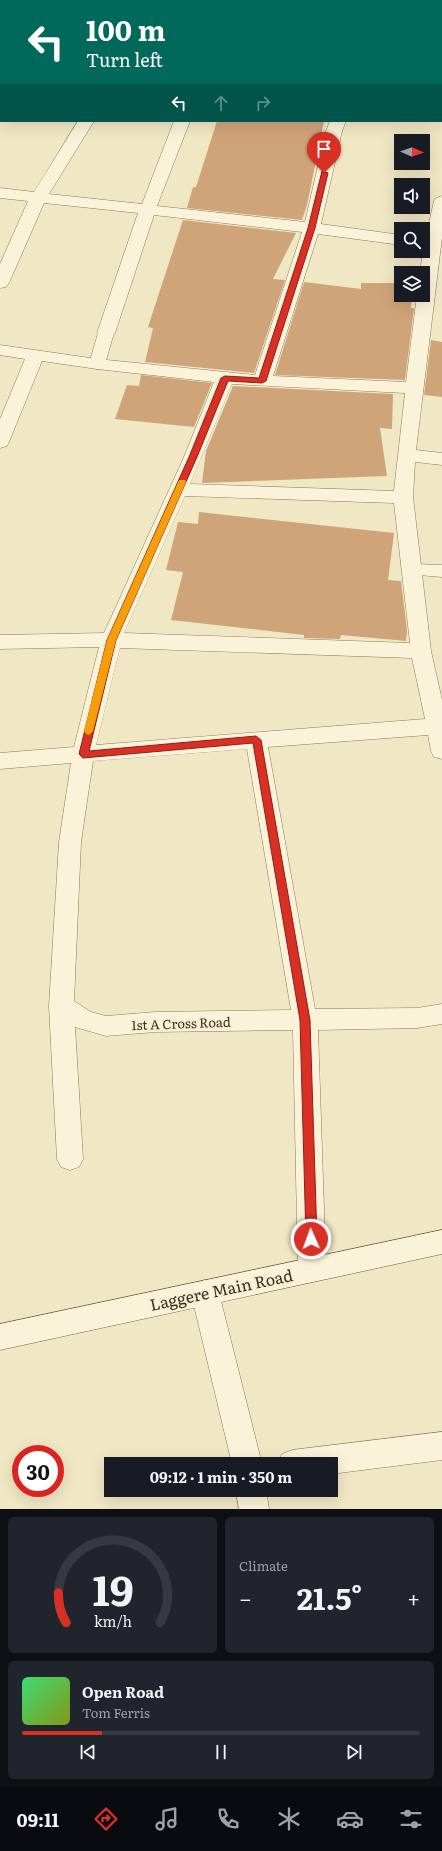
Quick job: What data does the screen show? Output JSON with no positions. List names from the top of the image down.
{
  "streets": {
    "street": ["1st A Cross Road", "Laggere Main Road"]
  },
  "north": "right",
  "page": {
    "turn": ["100 m", "Turn left"],
    "limit": "30",
    "trip": "09:12 · 1 min · 350 m",
    "tile": "Climate",
    "heat": ["−", "21.5°", "+"],
    "song": ["Open Road", "Tom Ferris"],
    "tabs": "09:11",
    "gauge": ["19", "km/h"]
  }
}
